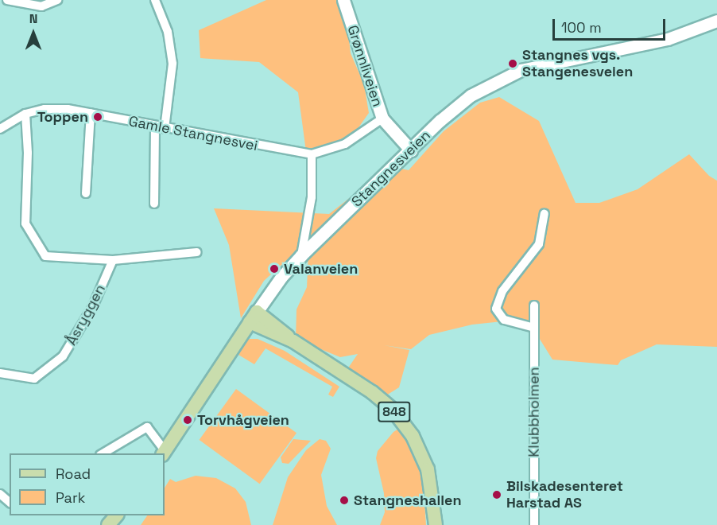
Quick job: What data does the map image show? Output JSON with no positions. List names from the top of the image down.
{
  "streets": {
    "main road": ["Grønnliveien", "Stangnesveien", "848"],
    "street": ["Gamle Stangnesvei", "Åsryggen", "Klubbholmen"]
  },
  "crossings": [
    ["Grønnliveien", "Gamle Stangnesvei"],
    ["Grønnliveien", "Stangnesveien"],
    ["Stangnesveien", "848"]
  ],
  "places": [
    "Stangnes vgs. Stangenesveien",
    "Toppen",
    "Valanveien",
    "Torvhågveien",
    "Bilskadesenteret Harstad AS",
    "Stangneshallen"
  ],
  "legend": ["Road", "Park"],
  "scale_bar": "100 m",
  "north": "top"
}
